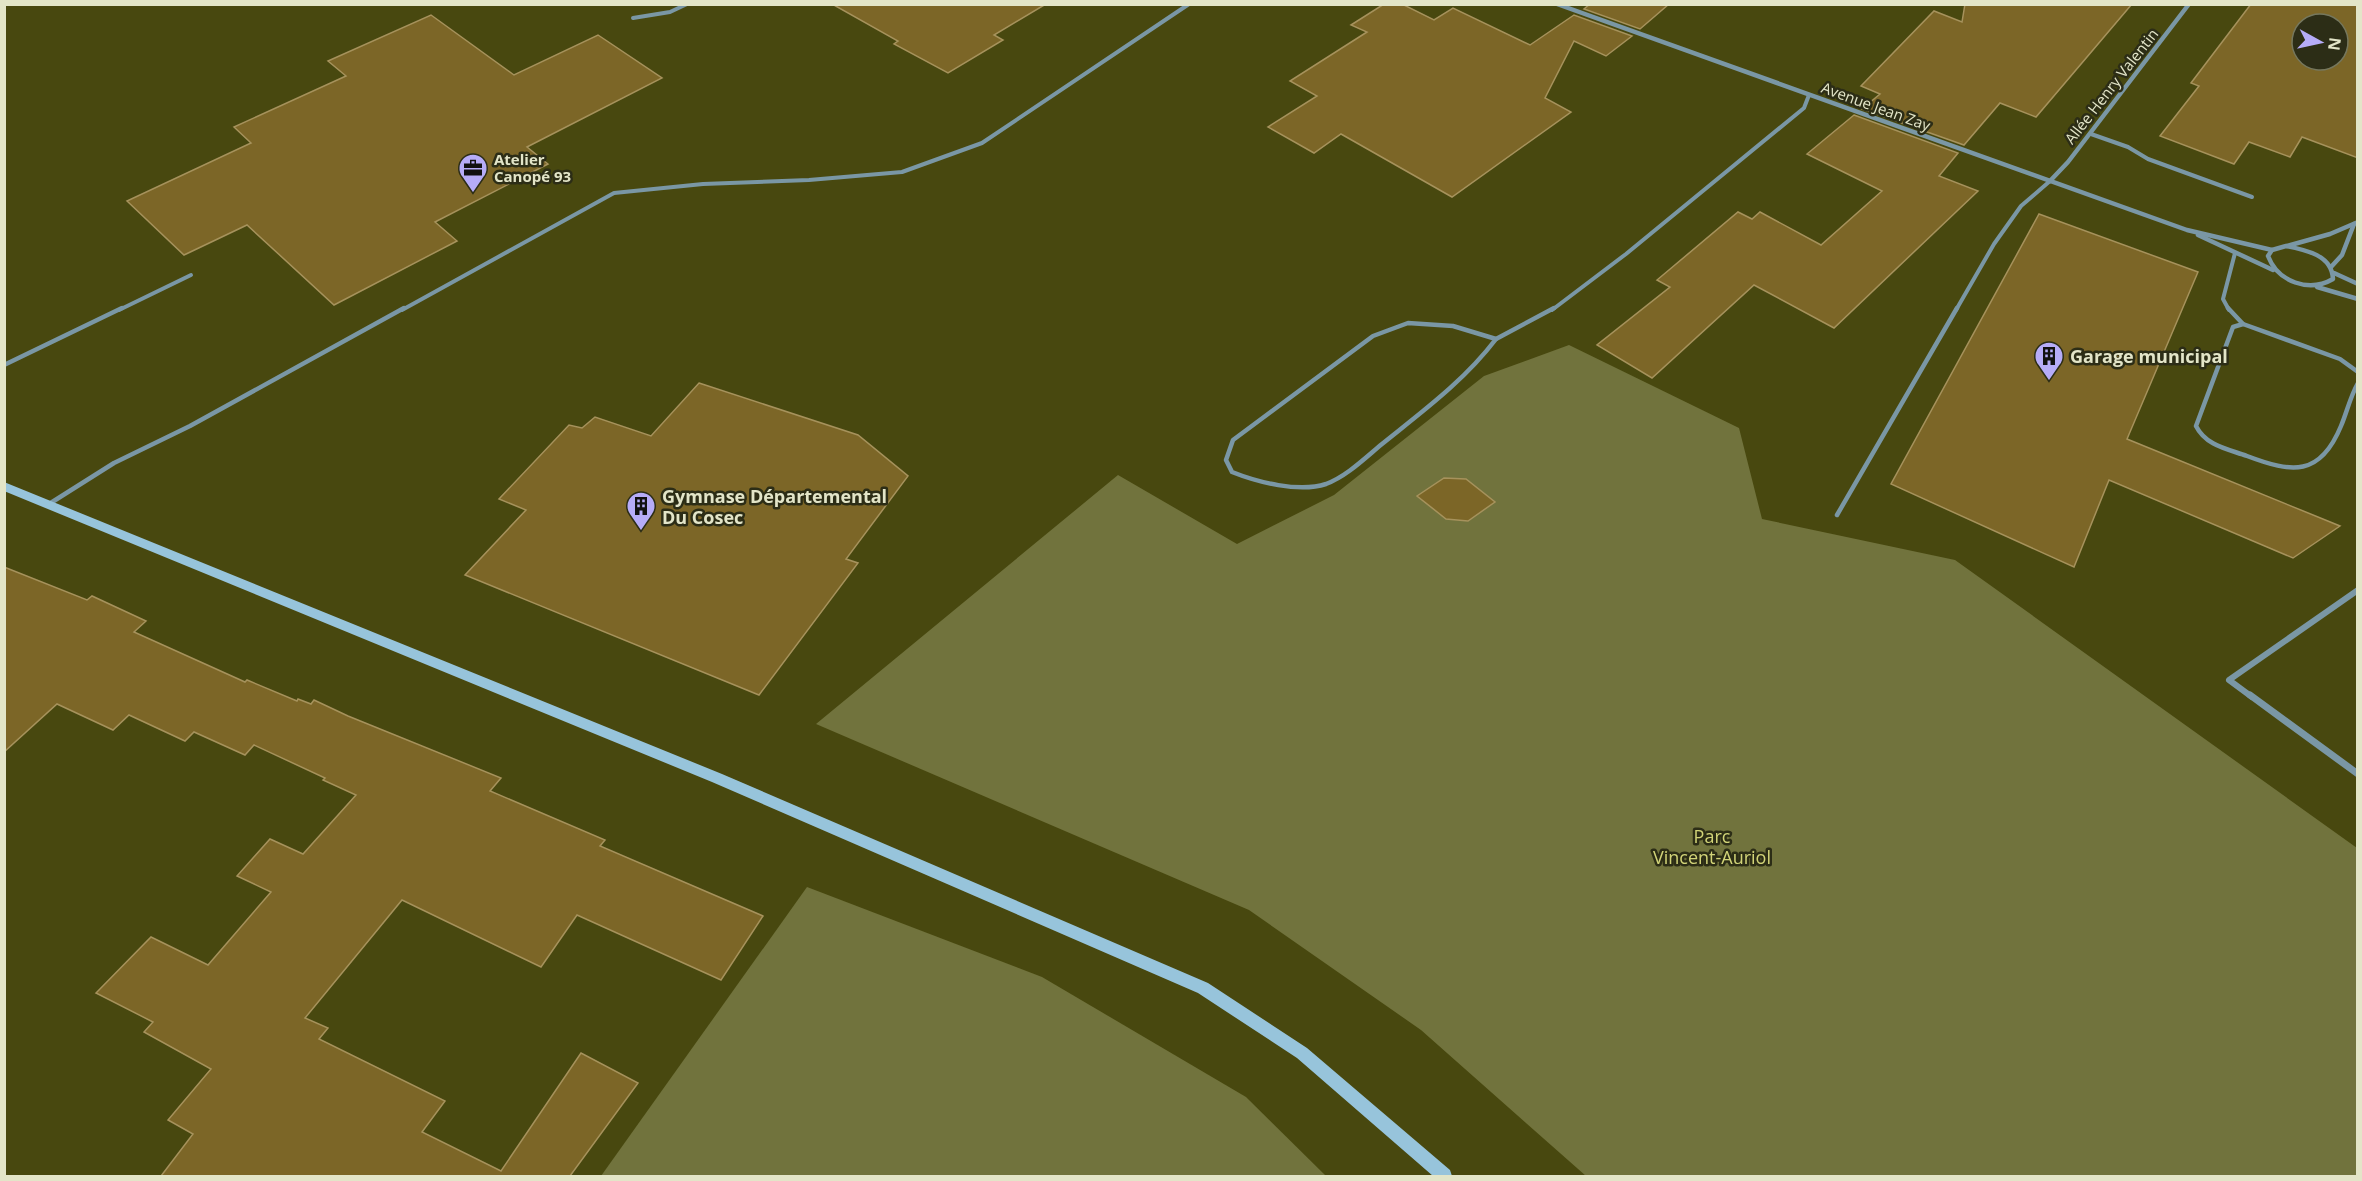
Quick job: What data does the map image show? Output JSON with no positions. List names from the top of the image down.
{
  "streets": {
    "street": ["Allée Henry Valentin", "Avenue Jean Zay"]
  },
  "crossings": [
    ["Allée Henry Valentin", "Avenue Jean Zay"]
  ],
  "parks": ["Parc Vincent-Auriol"],
  "places": {
    "office": ["Atelier Canopé 93"],
    "building": ["Garage municipal", "Gymnase Départemental Du Cosec"]
  },
  "north": "right"
}
